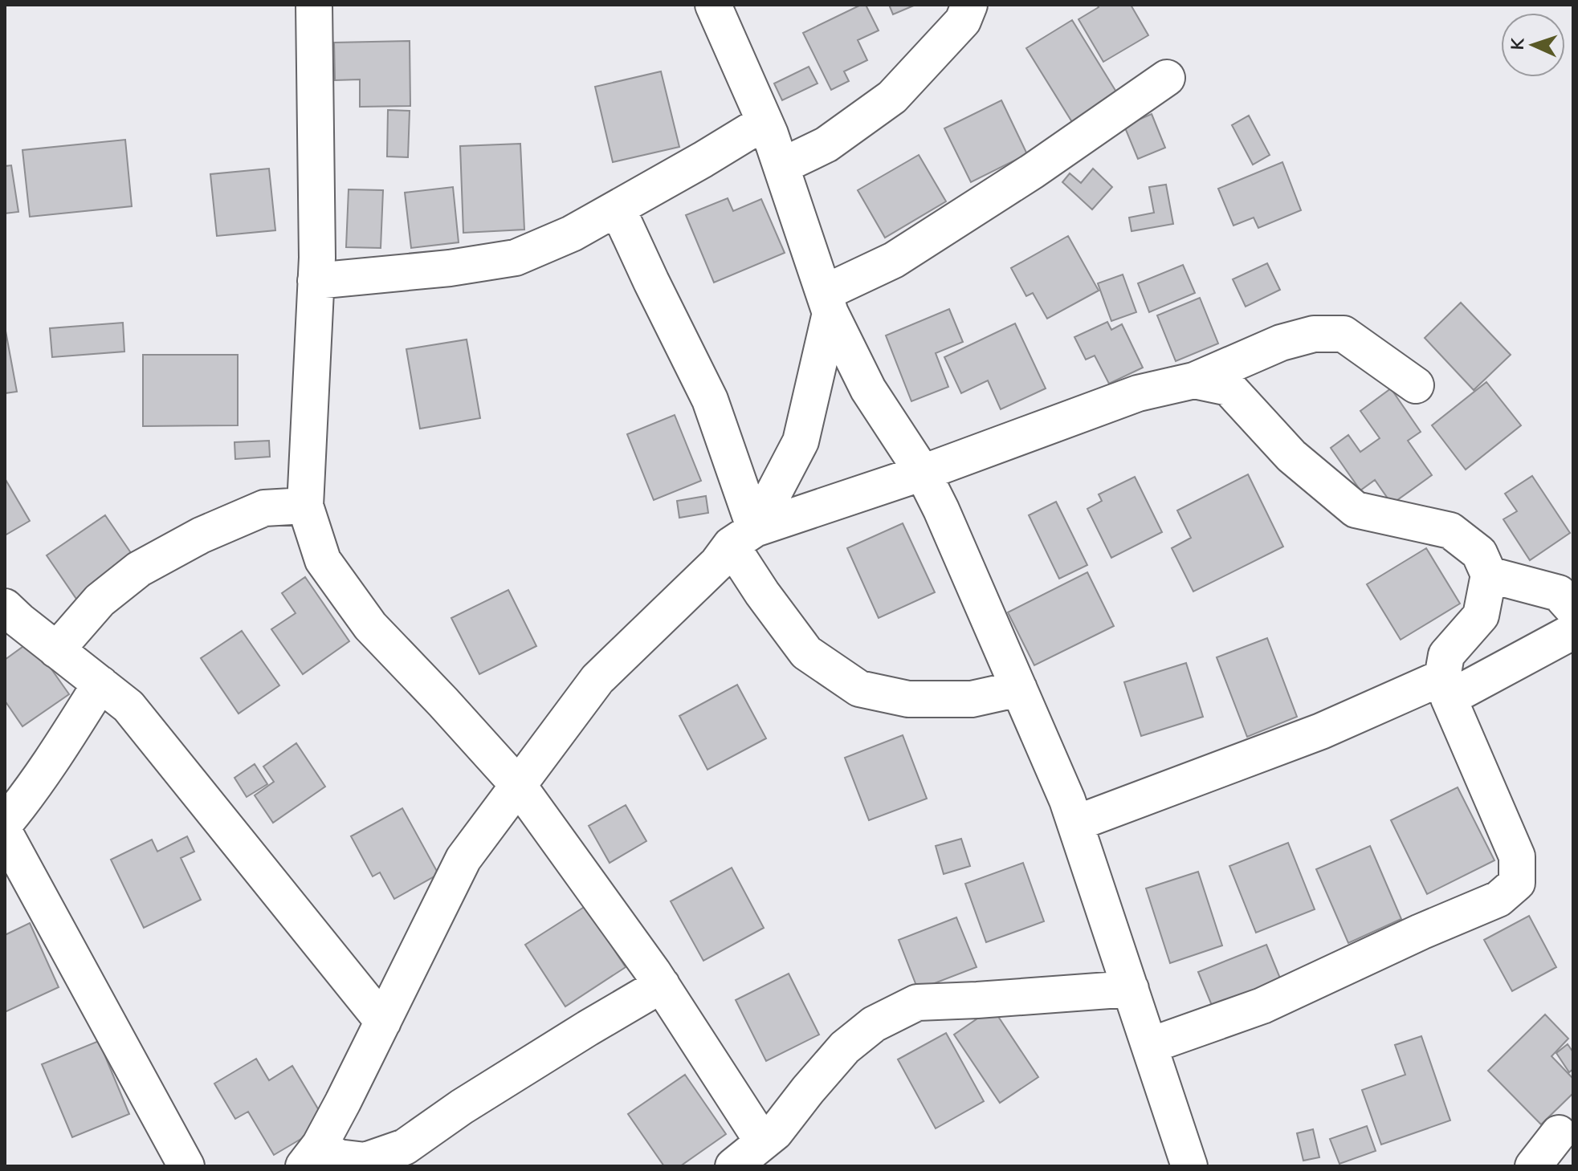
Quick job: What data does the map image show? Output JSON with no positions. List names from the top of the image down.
{
  "north": "left"
}
